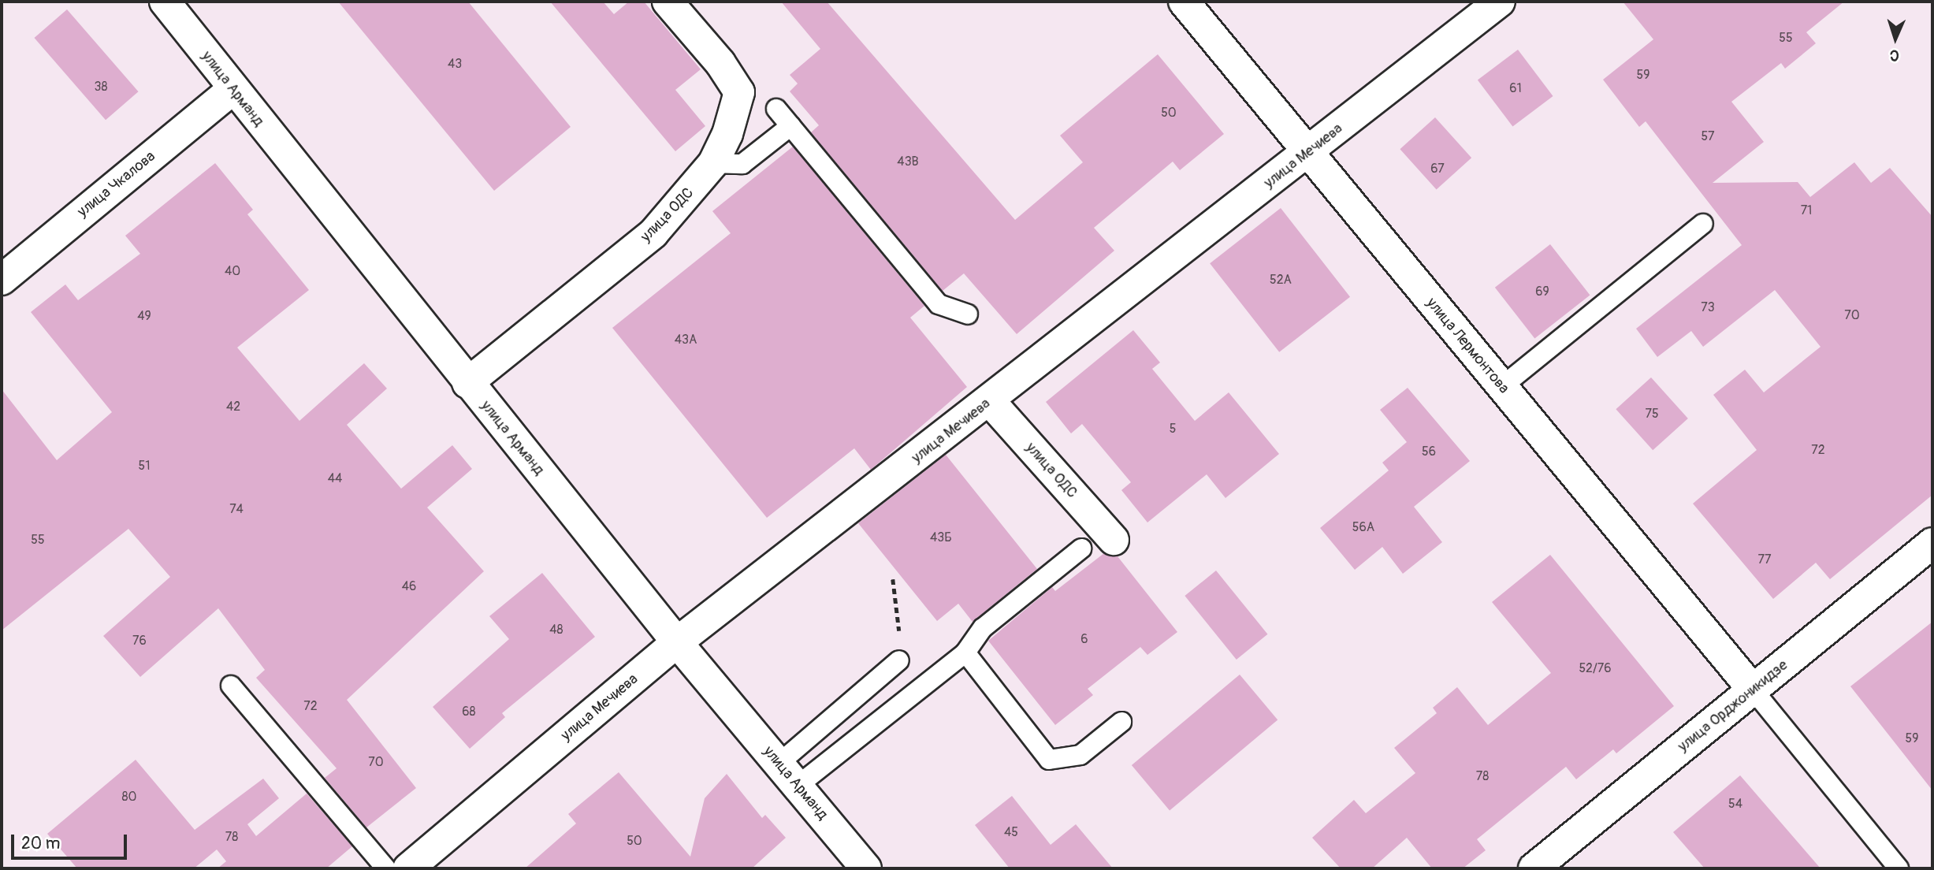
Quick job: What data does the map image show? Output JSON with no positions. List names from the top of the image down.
{
  "streets": {
    "street": [
      "улица Арманд",
      "улица Мечиева",
      "улица Чкалова",
      "улица ОДС",
      "улица Лермонтова",
      "улица Орджоникидзе"
    ]
  },
  "crossings": [
    ["улица Арманд", "улица Мечиева"],
    ["улица Арманд", "улица Чкалова"],
    ["улица Арманд", "улица ОДС"],
    ["улица Мечиева", "улица ОДС"],
    ["улица Мечиева", "улица Лермонтова"],
    ["улица Лермонтова", "улица Орджоникидзе"]
  ],
  "house_numbers": [
    "55",
    "43",
    "59",
    "38",
    "61",
    "50",
    "57",
    "43В",
    "67",
    "71",
    "40",
    "52А",
    "69",
    "73",
    "70",
    "49",
    "43А",
    "42",
    "75",
    "5",
    "72",
    "56",
    "51",
    "44",
    "74",
    "56А",
    "43Б",
    "55",
    "77",
    "46",
    "48",
    "6",
    "76",
    "52/76",
    "72",
    "68",
    "59",
    "70",
    "78",
    "80",
    "54",
    "45",
    "78",
    "50"
  ],
  "scale_bar": "20 m",
  "north": "bottom"
}
